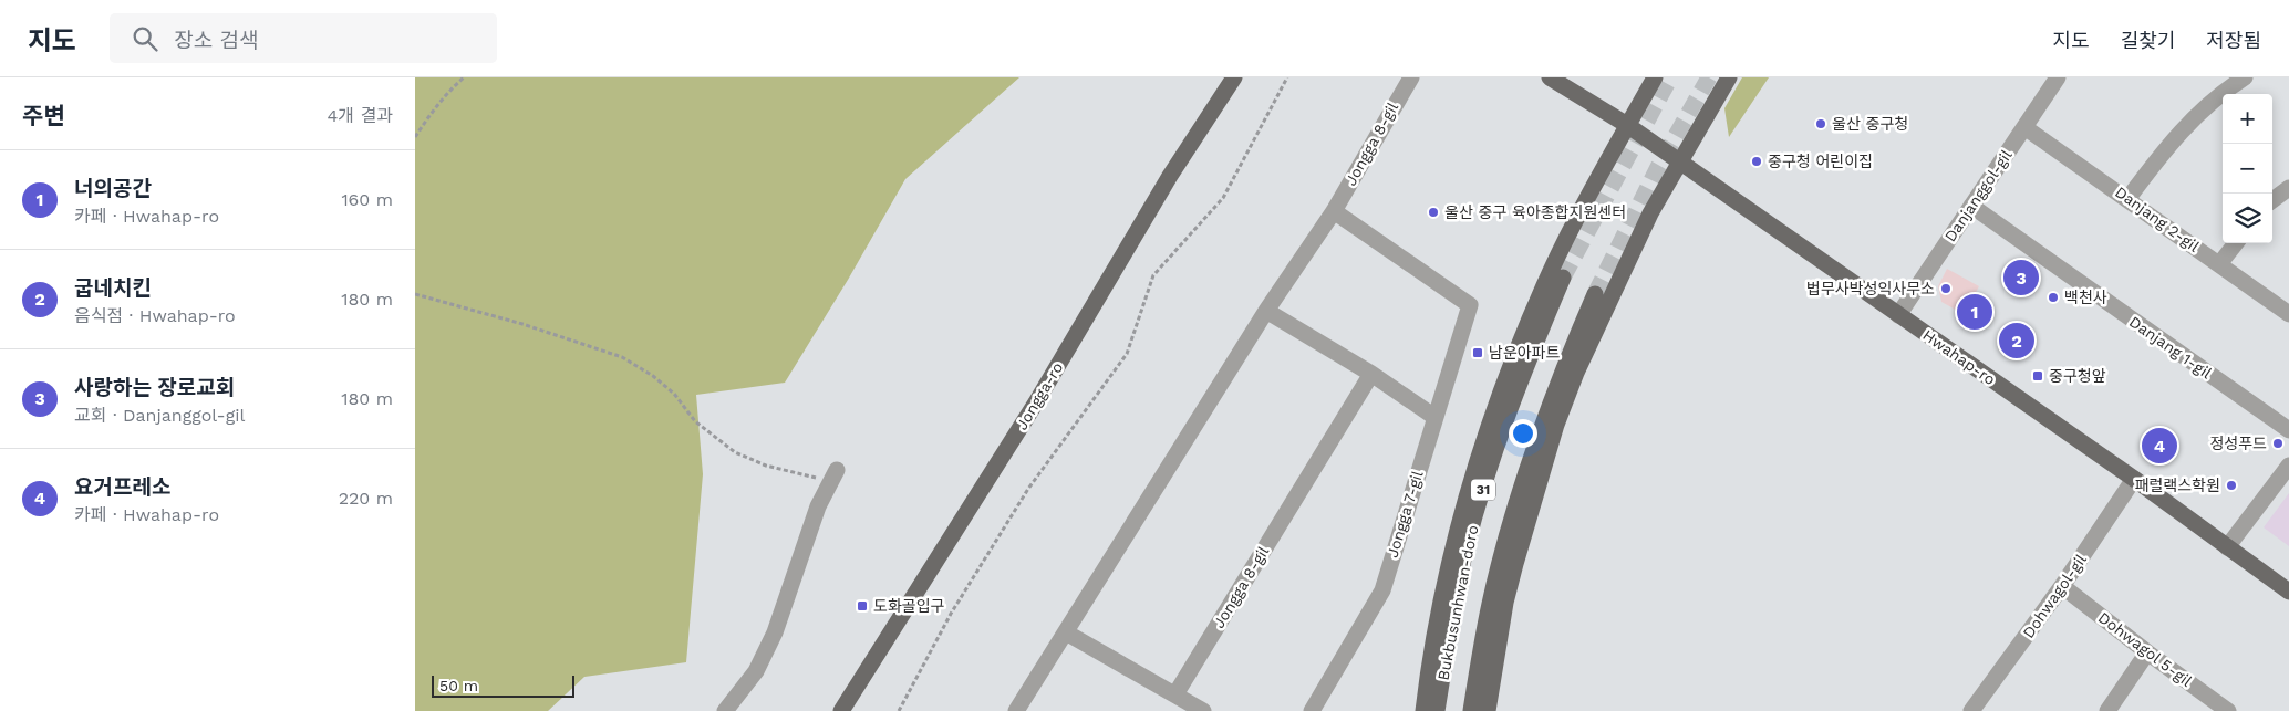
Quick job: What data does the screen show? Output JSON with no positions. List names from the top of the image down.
{
  "streets": {
    "main road": [
      "Hwahap-ro",
      "Jongga-ro",
      "31",
      "Bukbusunhwan-doro"
    ],
    "street": [
      "Jongga 8-gil",
      "Danjanggol-gil",
      "Danjang 2-gil",
      "Danjang 1-gil",
      "Jongga 7-gil",
      "Dohwagol-gil",
      "Dohwagol 5-gil"
    ]
  },
  "crossings": [
    ["Jongga 8-gil", "Jongga 7-gil"],
    ["Danjanggol-gil", "Danjang 2-gil"],
    ["Danjanggol-gil", "Danjang 1-gil"],
    ["Danjanggol-gil", "Hwahap-ro"],
    ["Hwahap-ro", "Dohwagol-gil"],
    ["Dohwagol-gil", "Dohwagol 5-gil"]
  ],
  "places": {
    "other": [
      "울산 중구청",
      "중구청 어린이집",
      "울산 중구 육아종합지원센터",
      "법무사박성익사무소",
      "백천사",
      "정성푸드",
      "패럴랙스학원"
    ],
    "transit": ["남운아파트", "중구청앞", "도화골입구"]
  },
  "scale_bar": "50 m",
  "page": {
    "header": "지도",
    "search": "장소 검색",
    "nav": ["지도", "길찾기", "저장됨"],
    "heading": ["주변", "4개 결과"],
    "map_buttons": ["+", "−"],
    "list": [
      {
        "mark": "1",
        "name": "너의공간",
        "note": "카페 · Hwahap-ro",
        "value": "160 m"
      },
      {
        "mark": "2",
        "name": "굽네치킨",
        "note": "음식점 · Hwahap-ro",
        "value": "180 m"
      },
      {
        "mark": "3",
        "name": "사랑하는 장로교회",
        "note": "교회 · Danjanggol-gil",
        "value": "180 m"
      },
      {
        "mark": "4",
        "name": "요거프레소",
        "note": "카페 · Hwahap-ro",
        "value": "220 m"
      }
    ],
    "pins": [
      "3",
      "1",
      "2",
      "4"
    ],
    "scale": "50 m"
  }
}
